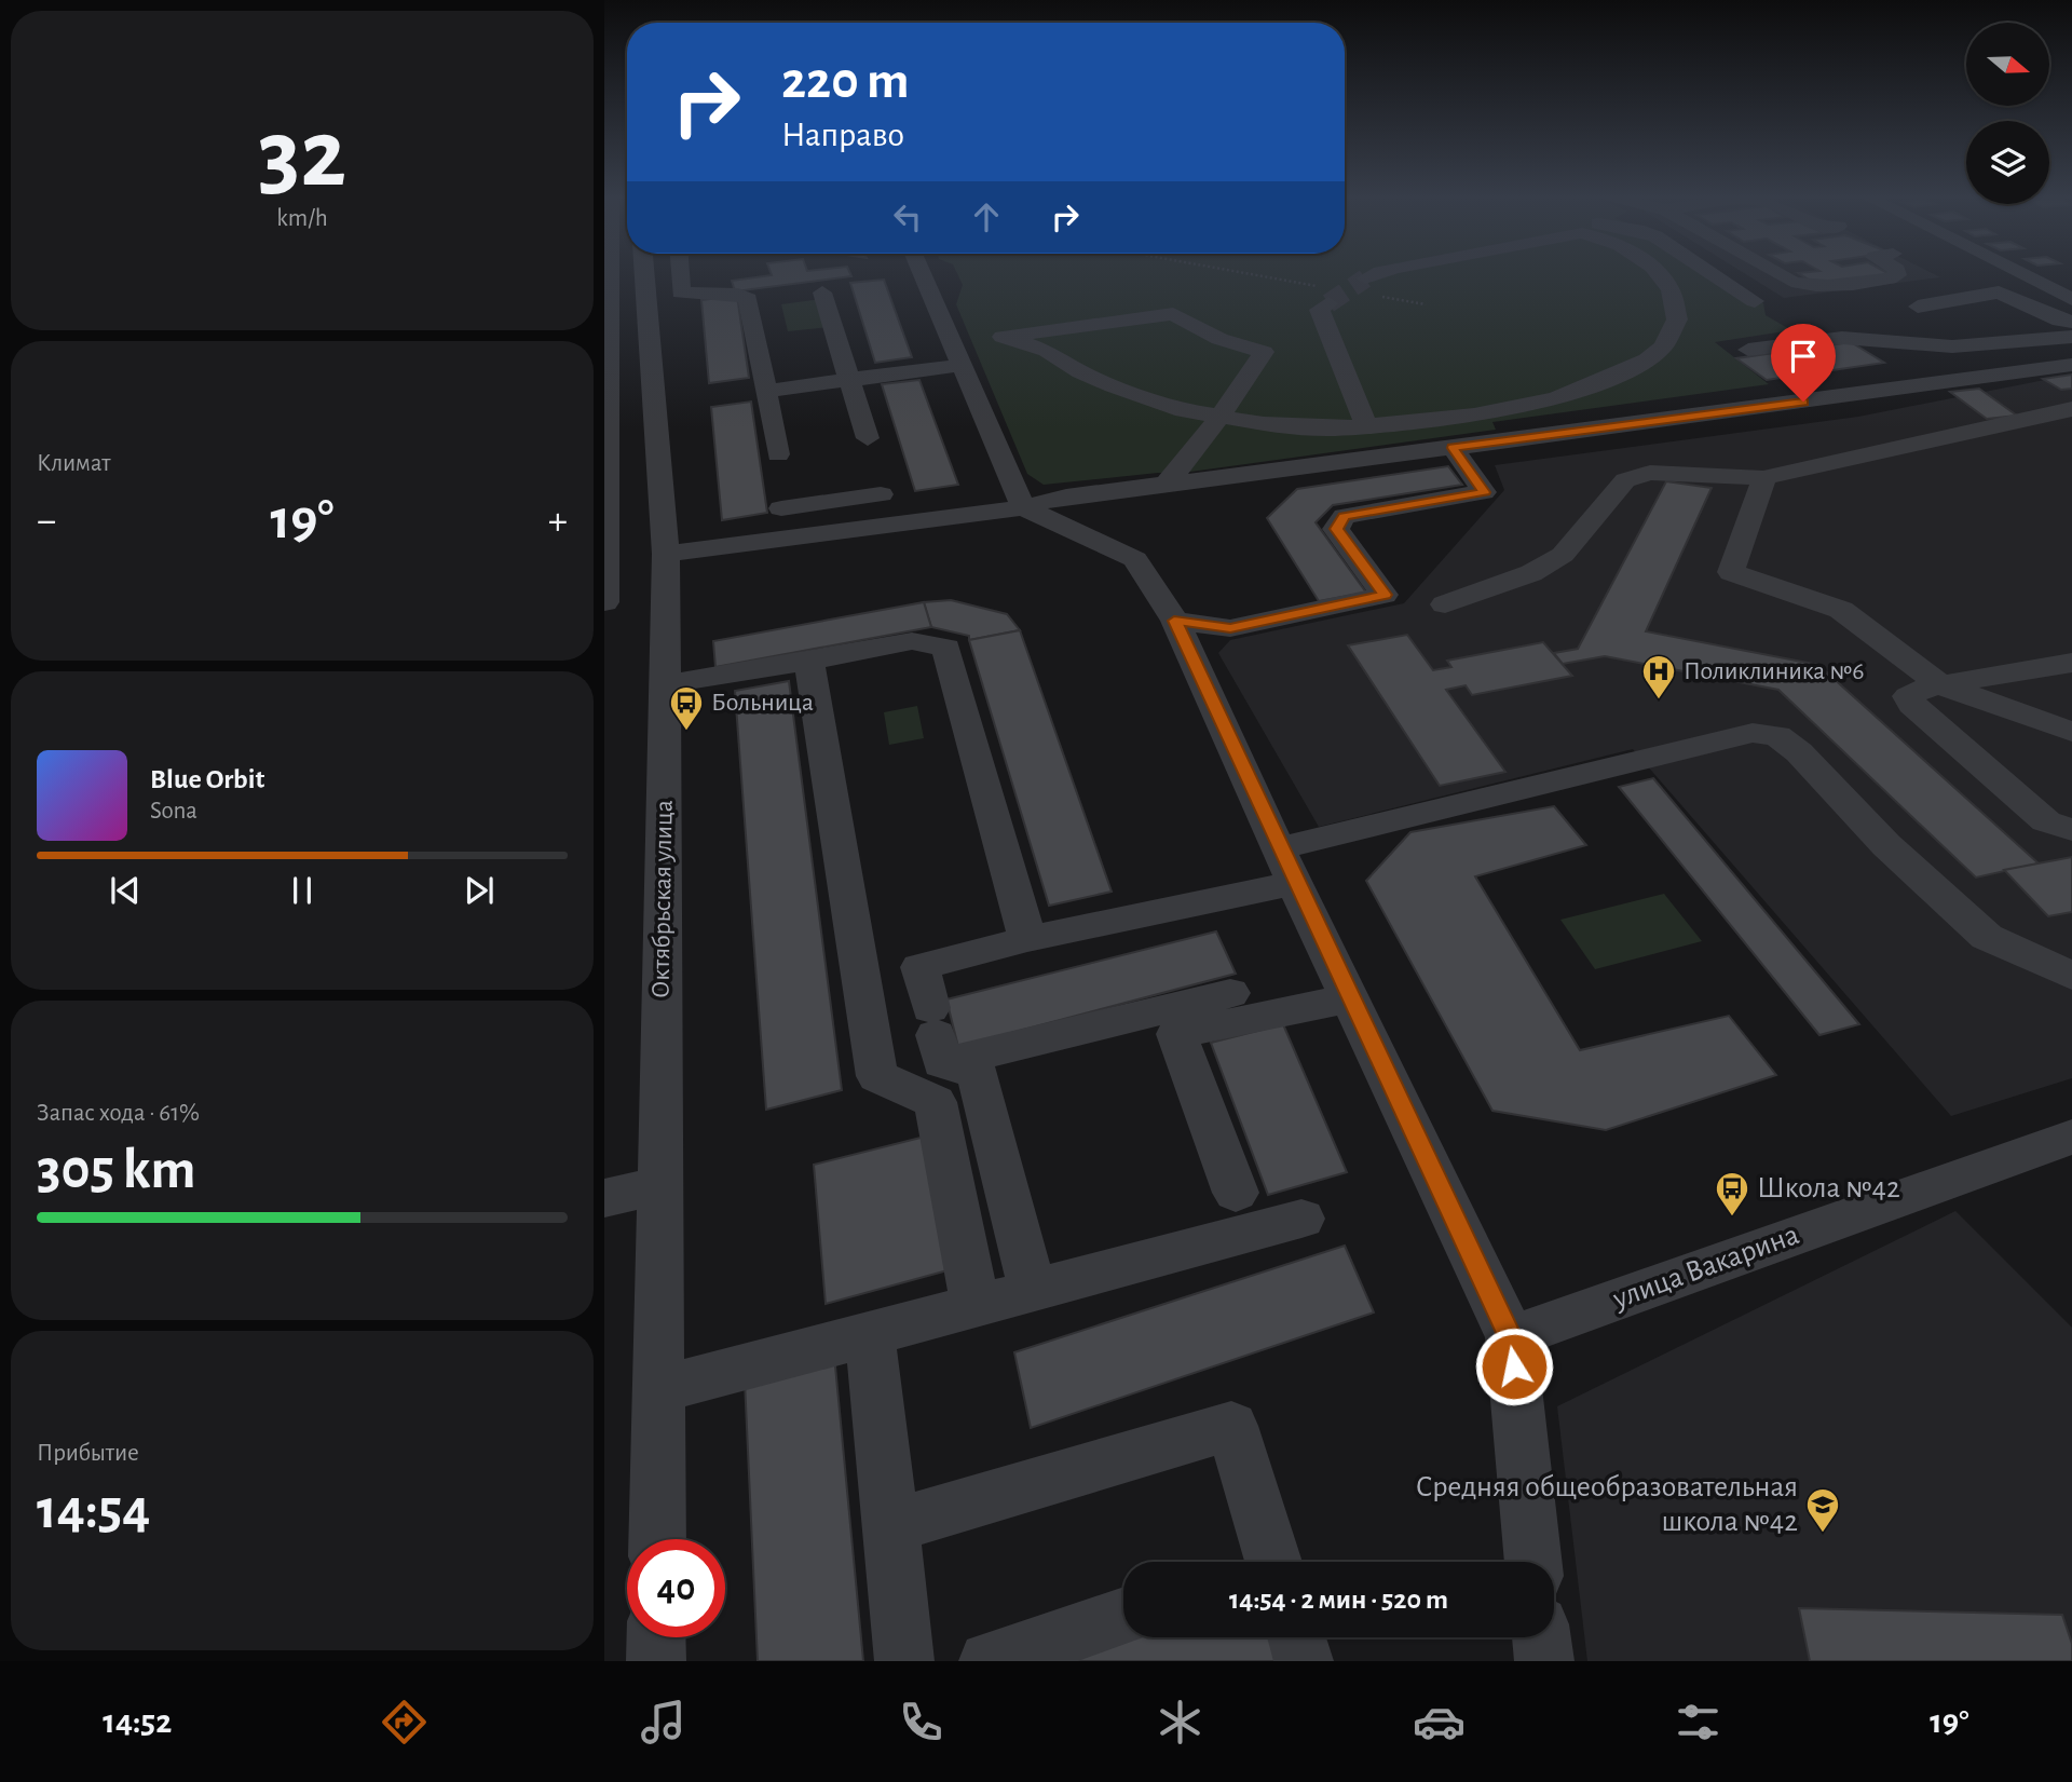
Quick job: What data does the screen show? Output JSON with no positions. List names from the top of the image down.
{
  "streets": {
    "street": ["Октябрьская улица", "улица Вакарина"]
  },
  "places": {
    "hospital": ["Поликлиника №6"],
    "bus stop": ["Больница", "Школа №42"],
    "school or university": ["Средняя общеобразовательная школа №42"]
  },
  "north": "right",
  "page": {
    "tile": [
      ["32", "km/h"],
      "Климат",
      ["Запас хода · 61%", "305 km"],
      ["Прибытие", "14:54"]
    ],
    "turn": ["220 m", "Направо"],
    "heat": ["−", "19°", "+"],
    "song": ["Blue Orbit", "Sona"],
    "limit": "40",
    "trip": "14:54 · 2 мин · 520 m",
    "tabs": ["14:52", "19°"]
  }
}
